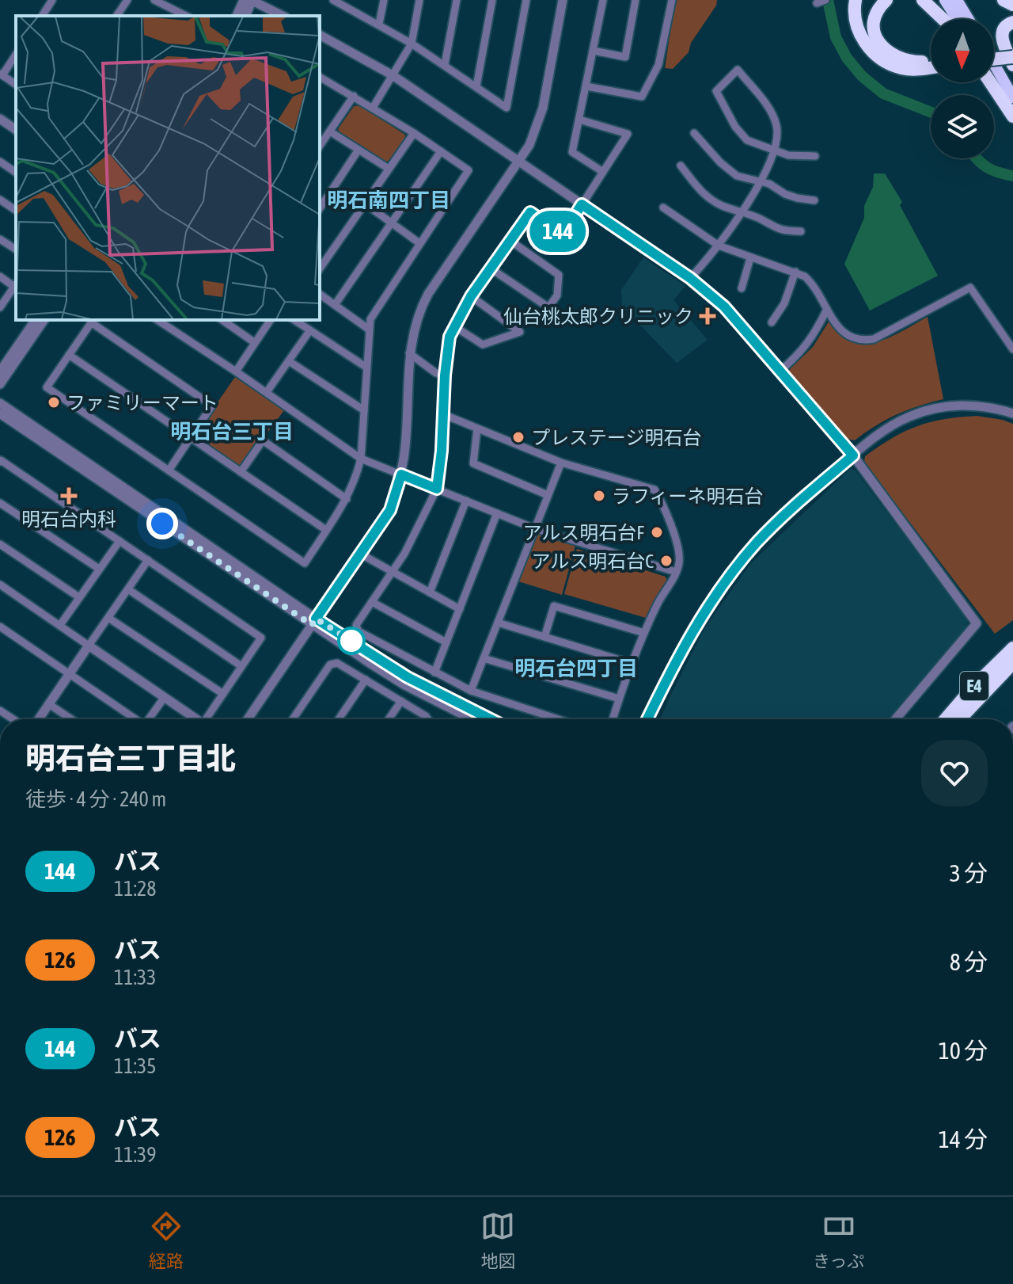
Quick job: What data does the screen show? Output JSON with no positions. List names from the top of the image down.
{
  "streets": {
    "highway": ["E4"]
  },
  "districts": ["明石南四丁目", "明石台三丁目", "明石台四丁目"],
  "places": {
    "health": ["仙台桃太郎クリニック", "明石台内科"],
    "other": [
      "ファミリーマート",
      "プレステージ明石台",
      "ラフィーネ明石台",
      "アルス明石台F",
      "アルス明石台C"
    ]
  },
  "lines": ["bus line 144"],
  "north": "bottom",
  "page": {
    "on_map": "144",
    "heading": ["明石台三丁目北", "徒歩 · 4 分 · 240 m"],
    "list": [
      {
        "mark": "144",
        "name": "バス",
        "note": "11:28",
        "value": "3 分"
      },
      {
        "mark": "126",
        "name": "バス",
        "note": "11:33",
        "value": "8 分"
      },
      {
        "mark": "144",
        "name": "バス",
        "note": "11:35",
        "value": "10 分"
      },
      {
        "mark": "126",
        "name": "バス",
        "note": "11:39",
        "value": "14 分"
      }
    ],
    "tabs": ["経路", "地図", "きっぷ"]
  }
}
